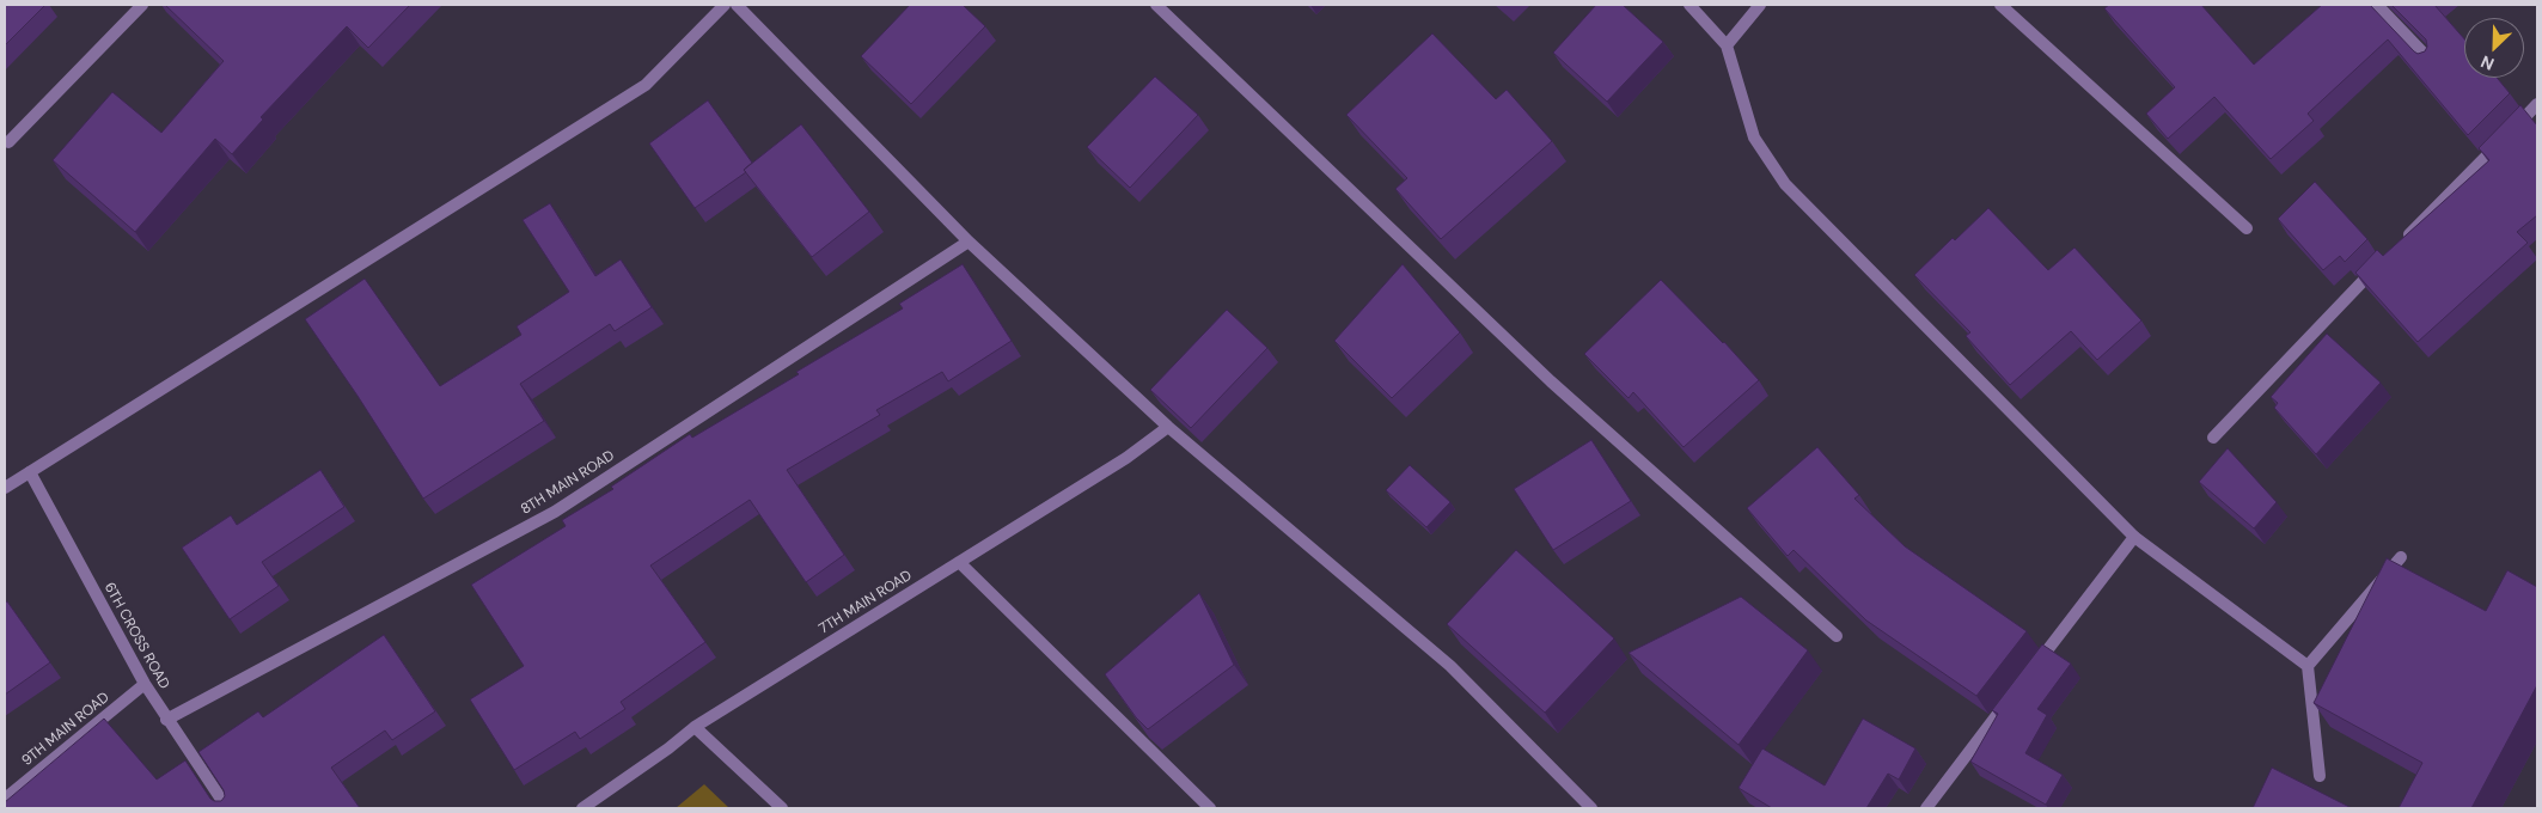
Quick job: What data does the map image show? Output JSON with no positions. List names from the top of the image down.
{
  "streets": {
    "street": [
      "8TH MAIN ROAD",
      "7TH MAIN ROAD",
      "6TH CROSS ROAD",
      "9TH MAIN ROAD"
    ]
  },
  "crossings": [
    ["8TH MAIN ROAD", "6TH CROSS ROAD"],
    ["6TH CROSS ROAD", "9TH MAIN ROAD"]
  ],
  "north": "bottom left"
}
